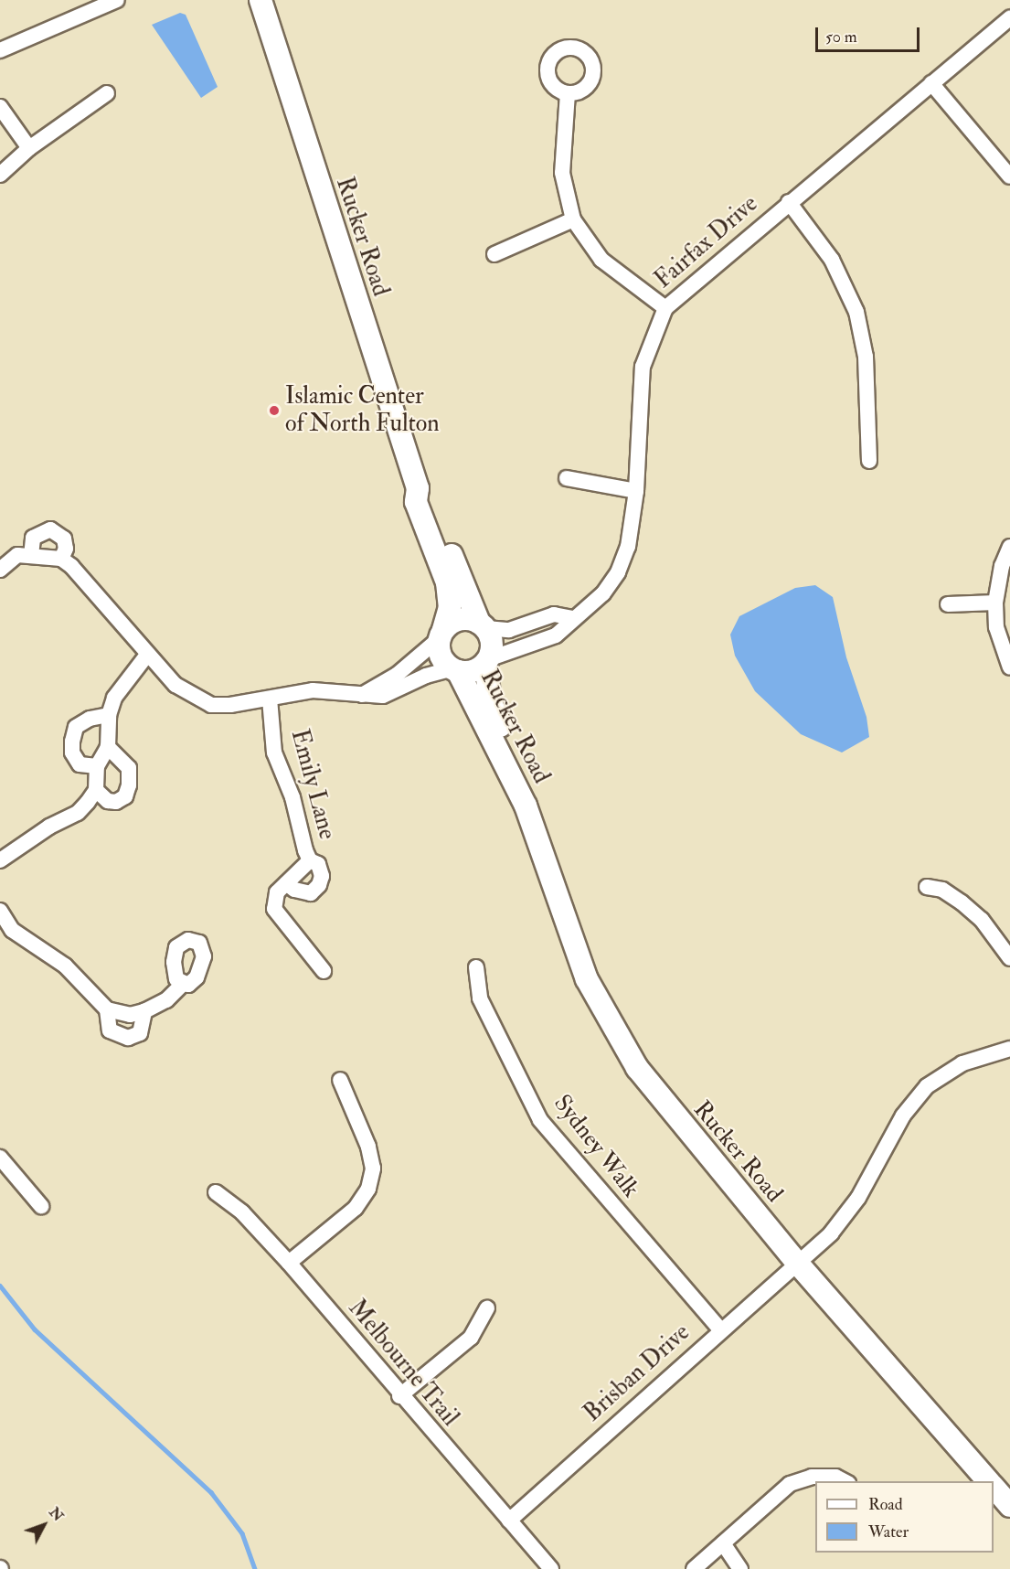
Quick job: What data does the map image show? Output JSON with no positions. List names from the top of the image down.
{
  "streets": {
    "main road": ["Rucker Road"],
    "street": [
      "Fairfax Drive",
      "Emily Lane",
      "Sydney Walk",
      "Melbourne Trail",
      "Brisban Drive"
    ]
  },
  "crossings": [
    ["Rucker Road", "Fairfax Drive"],
    ["Rucker Road", "Brisban Drive"],
    ["Sydney Walk", "Brisban Drive"],
    ["Melbourne Trail", "Brisban Drive"]
  ],
  "places": ["Islamic Center of North Fulton"],
  "legend": ["Road", "Water"],
  "scale_bar": "50 m",
  "north": "top right"
}
